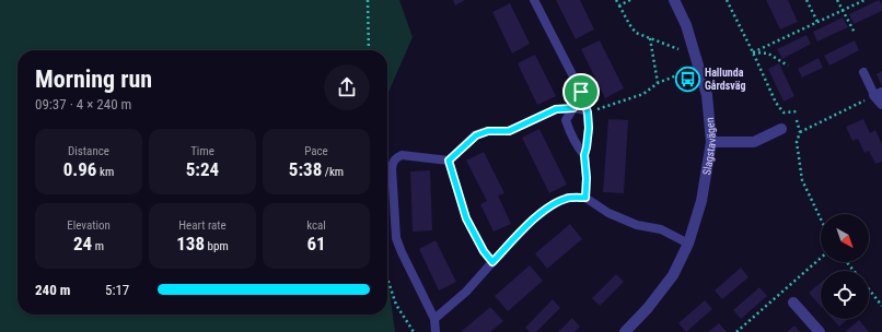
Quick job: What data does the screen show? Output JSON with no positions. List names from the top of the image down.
{
  "streets": {
    "street": ["Slagstavägen"]
  },
  "places": {
    "bus stop": ["Hallunda Gårdsväg"]
  },
  "north": "bottom right",
  "page": {
    "heading": ["Morning run", "09:37 · 4 × 240 m"],
    "stats": [
      ["Distance", "0.96 km"],
      ["Time", "5:24"],
      ["Pace", "5:38 /km"],
      ["Elevation", "24 m"],
      ["Heart rate", "138 bpm"],
      ["kcal", "61"]
    ],
    "list": [
      {
        "name": "240 m",
        "note": "5:17"
      }
    ]
  }
}
